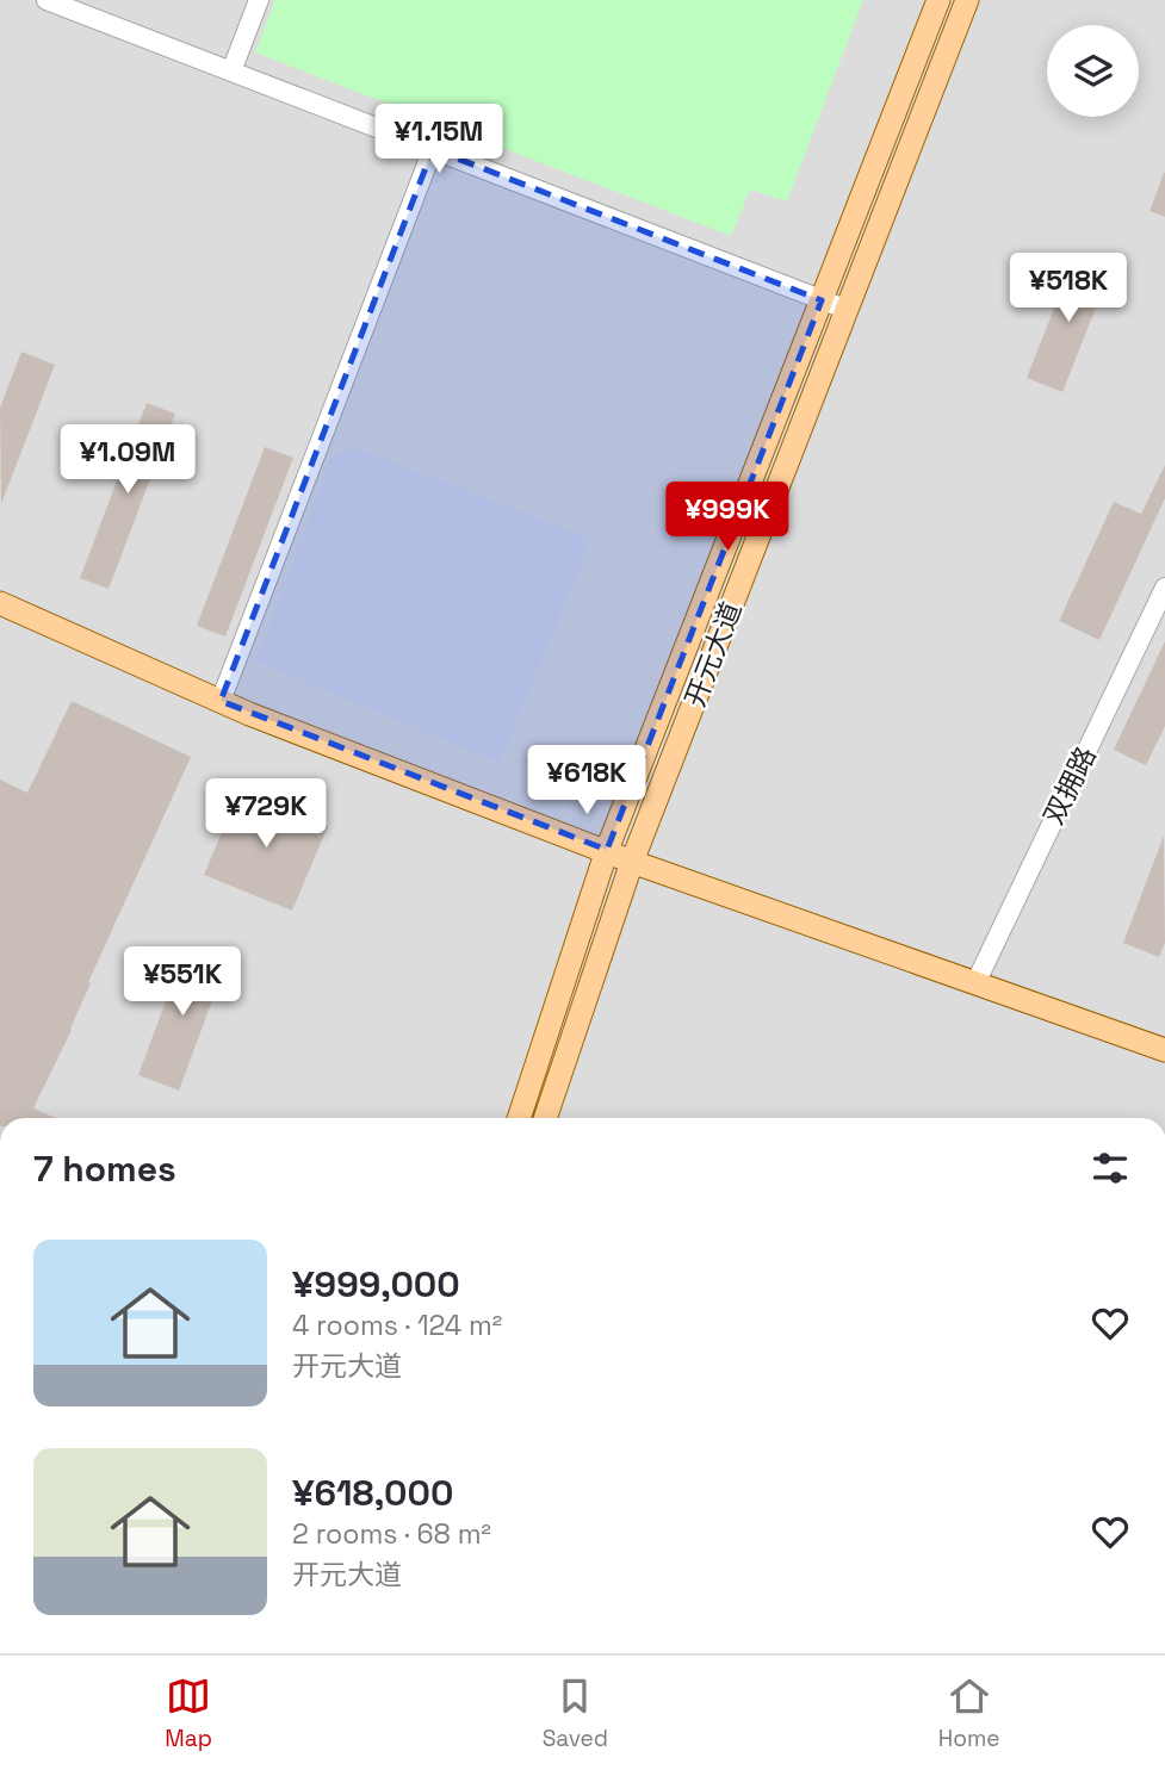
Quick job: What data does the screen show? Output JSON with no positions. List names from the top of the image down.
{
  "streets": {
    "main road": ["开元大道"],
    "street": ["双拥路"]
  },
  "page": {
    "price": [
      "¥1.15M",
      "¥518K",
      "¥1.09M",
      "¥999K",
      "¥618K",
      "¥729K",
      "¥551K"
    ],
    "heading": "7 homes",
    "list": [
      {
        "name": "¥999,000",
        "note": "4 rooms · 124 m² · 开元大道"
      },
      {
        "name": "¥618,000",
        "note": "2 rooms · 68 m² · 开元大道"
      }
    ],
    "tabs": ["Map", "Saved", "Home"]
  }
}
